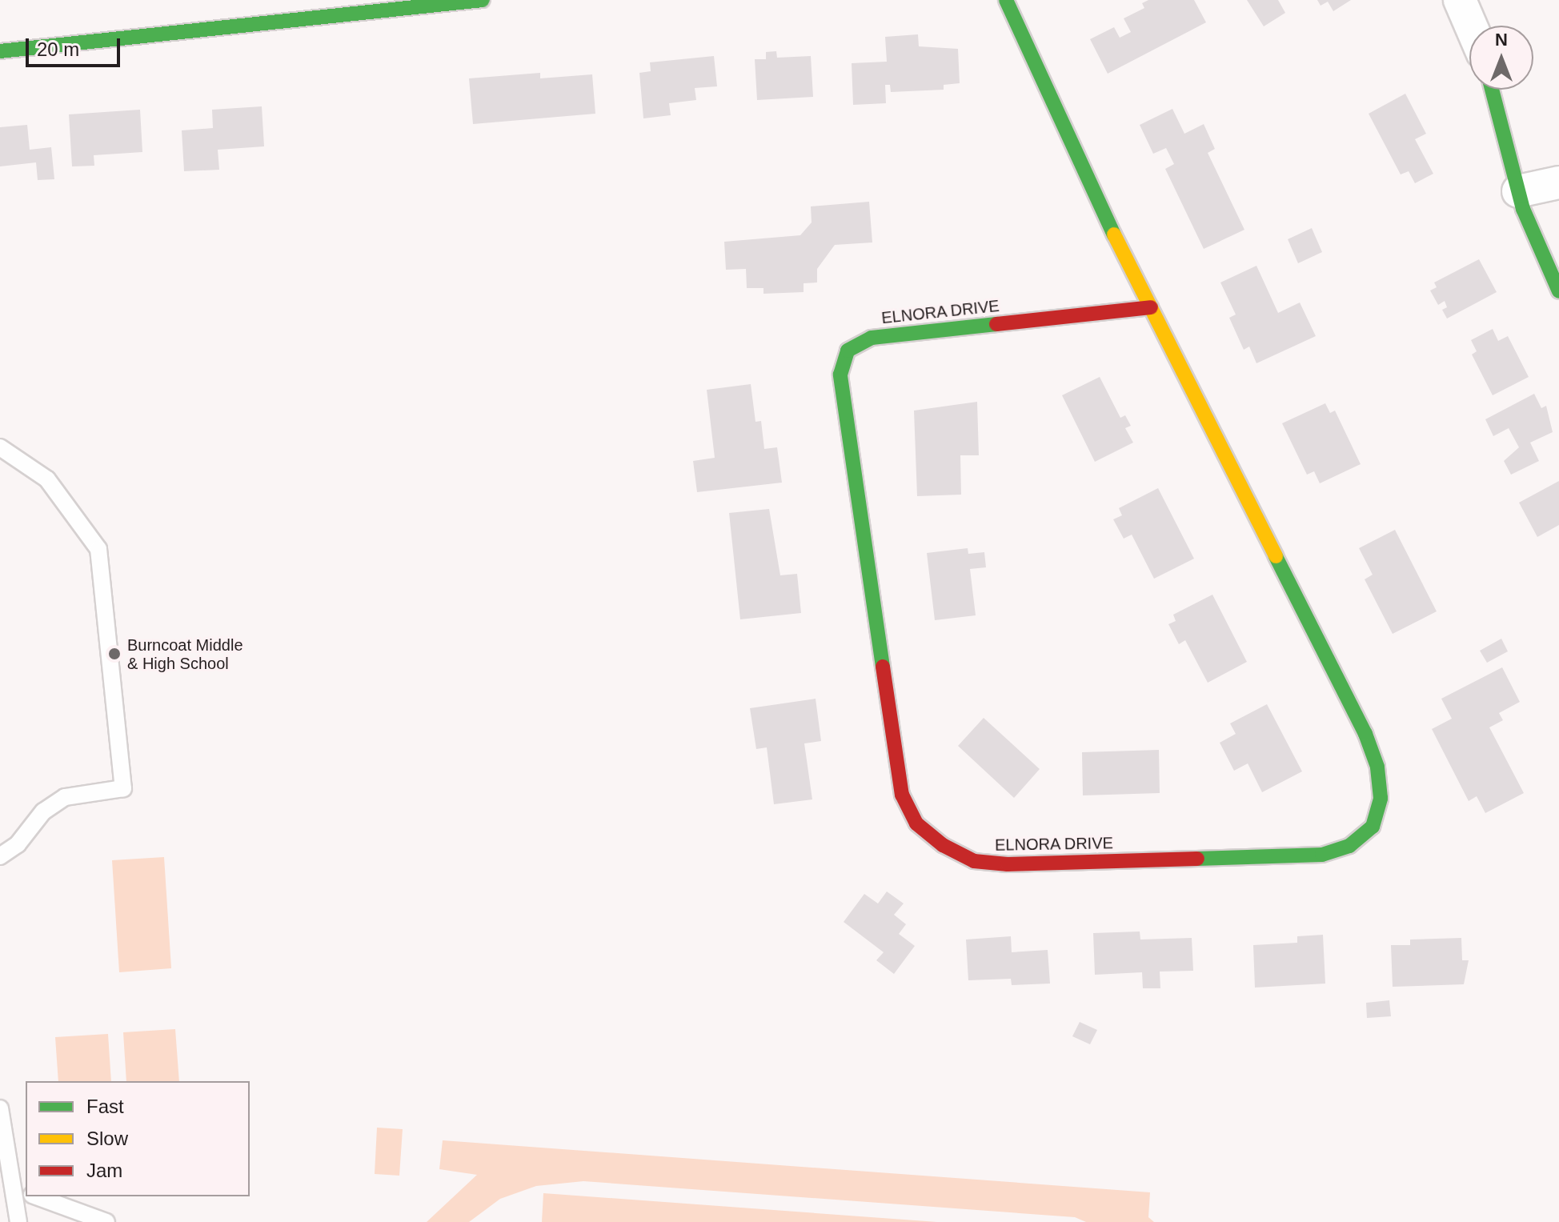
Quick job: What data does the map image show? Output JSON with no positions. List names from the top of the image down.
{
  "streets": {
    "street": ["ELNORA DRIVE"]
  },
  "places": ["Burncoat Middle & High School"],
  "legend": ["Fast", "Slow", "Jam"],
  "scale_bar": "20 m",
  "north": "top"
}
